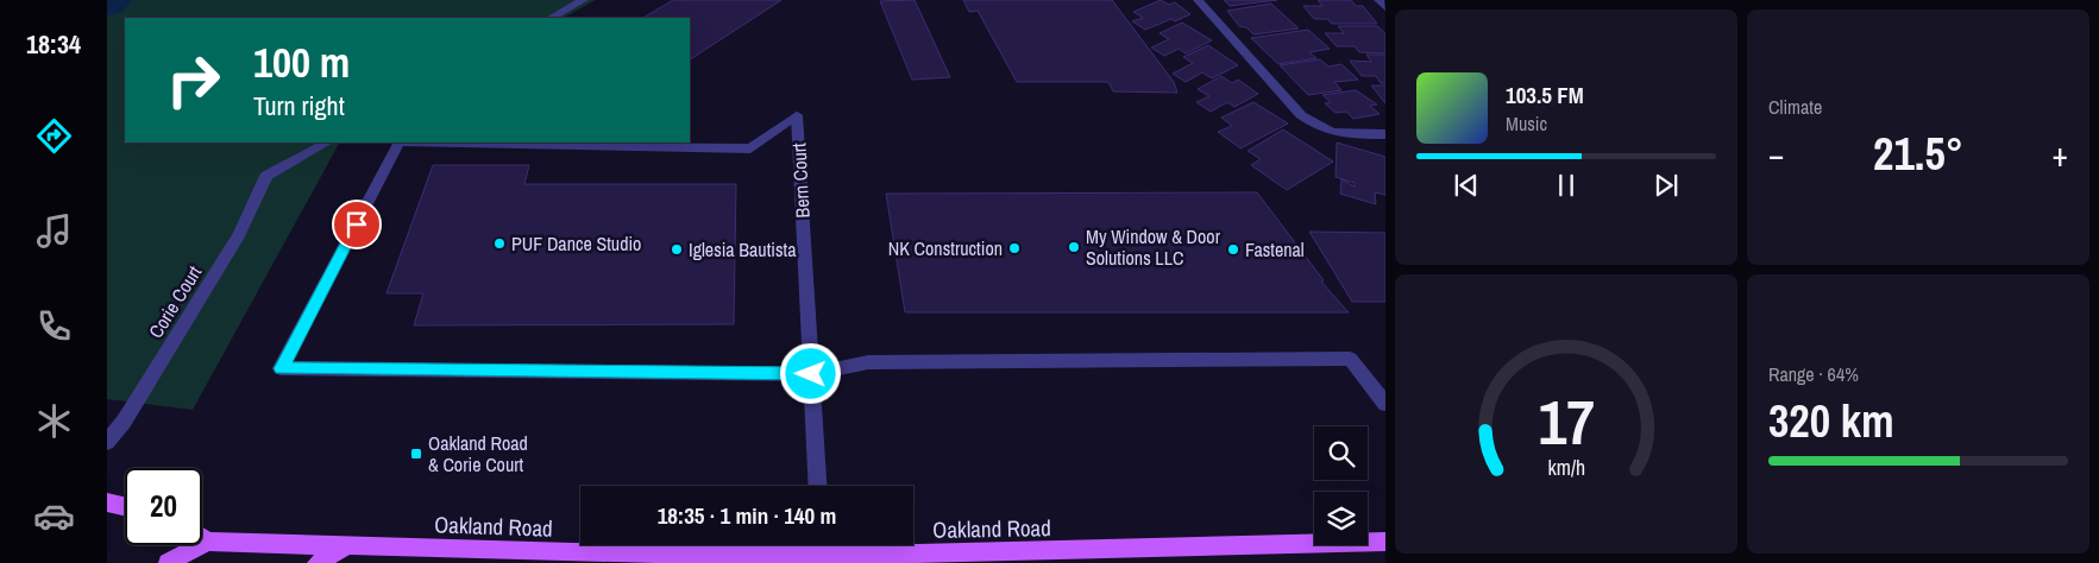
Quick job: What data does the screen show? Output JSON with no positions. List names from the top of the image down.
{
  "streets": {
    "main road": ["Oakland Road"],
    "street": ["Bern Court", "Corie Court"]
  },
  "places": {
    "other": [
      "PUF Dance Studio",
      "My Window & Door Solutions LLC",
      "NK Construction",
      "Iglesia Bautista",
      "Fastenal"
    ],
    "transit": ["Oakland Road & Corie Court"]
  },
  "page": {
    "tabs": "18:34",
    "tile": [
      "Climate",
      ["Range · 64%", "320 km"]
    ],
    "turn": ["100 m", "Turn right"],
    "song": ["103.5 FM", "Music"],
    "heat": ["−", "21.5°", "+"],
    "limit": "20",
    "trip": "18:35 · 1 min · 140 m",
    "gauge": ["17", "km/h"]
  }
}
